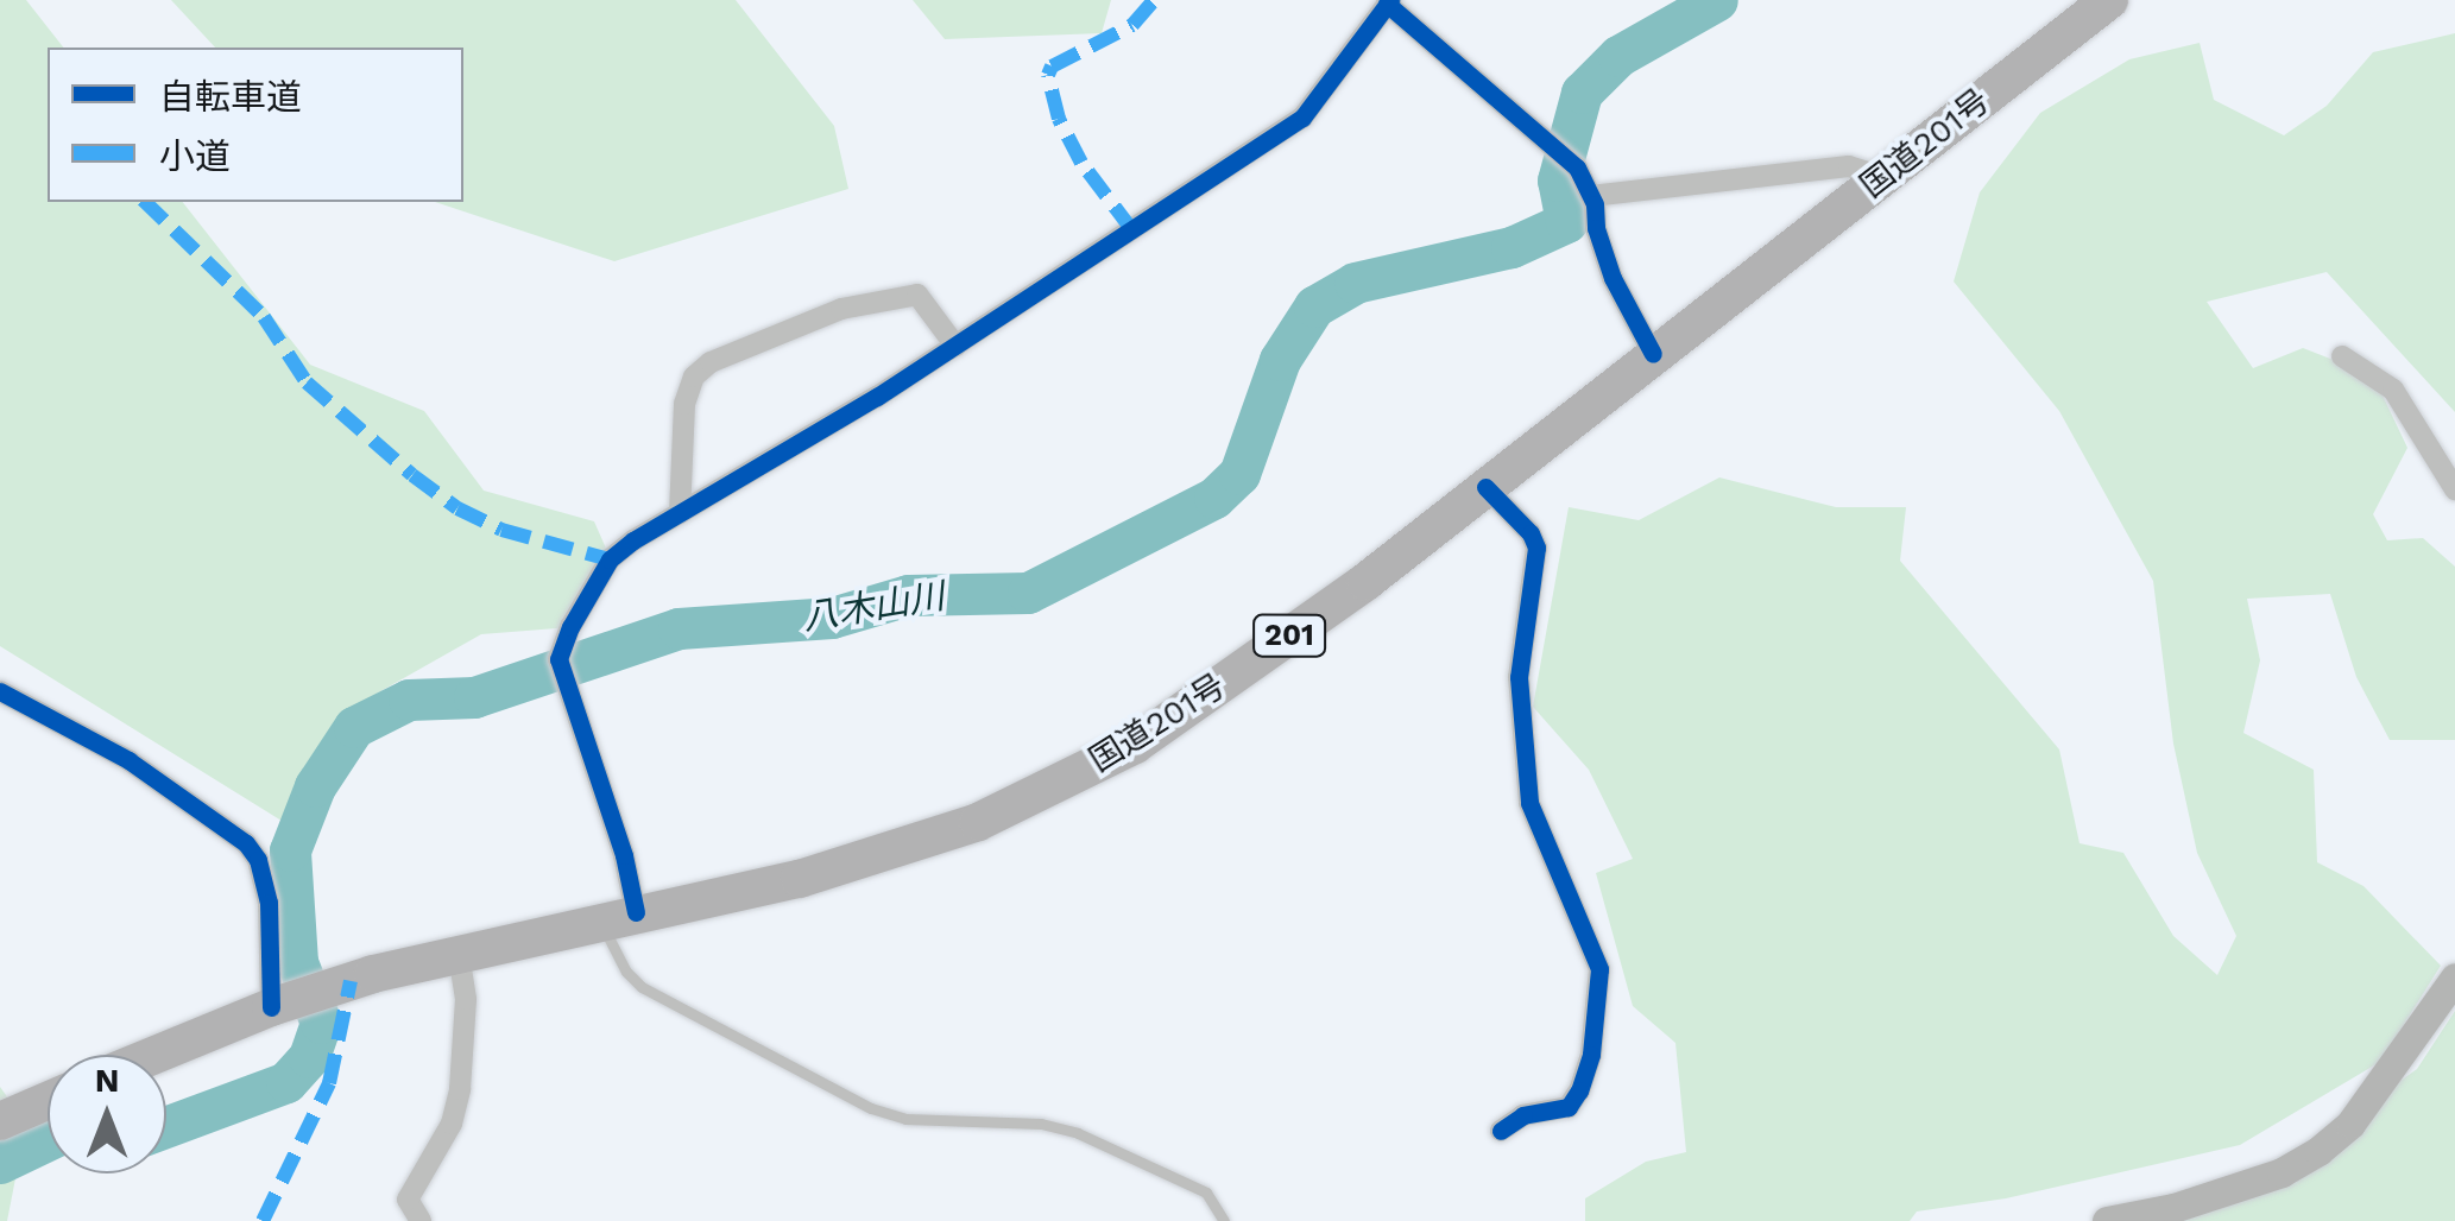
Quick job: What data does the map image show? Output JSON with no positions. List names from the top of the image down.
{
  "streets": {
    "highway": ["国道201号", "201"]
  },
  "water": ["八木山川"],
  "legend": ["自転車道", "小道"],
  "north": "top"
}
